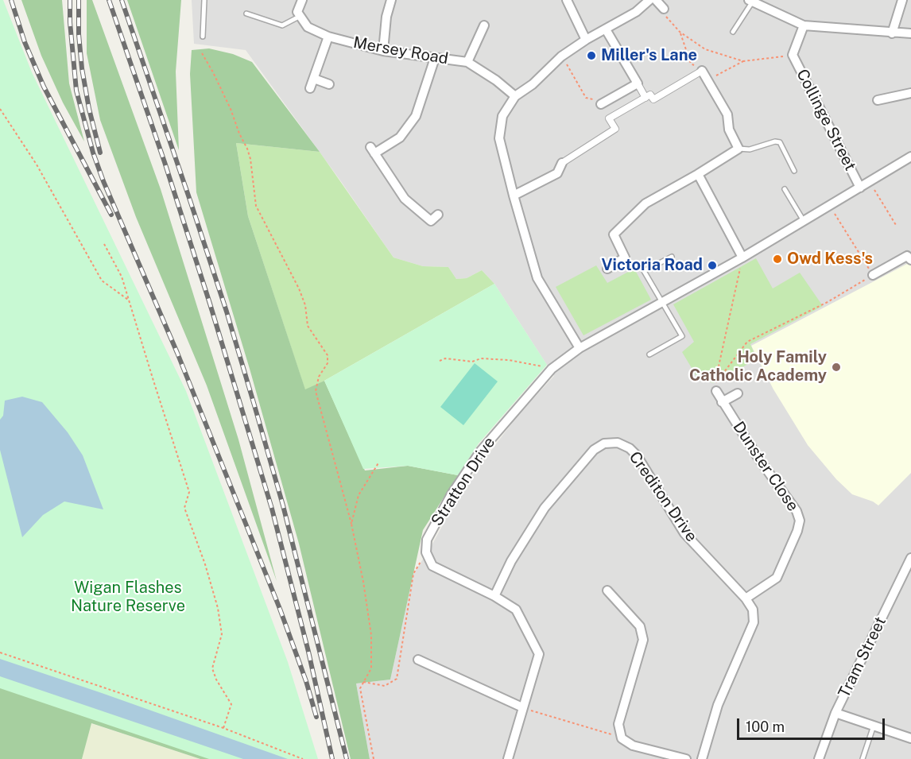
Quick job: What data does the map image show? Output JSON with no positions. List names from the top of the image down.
{
  "streets": {
    "street": [
      "Mersey Road",
      "Collinge Street",
      "Dunster Close",
      "Stratton Drive",
      "Crediton Drive",
      "Tram Street"
    ]
  },
  "crossings": [
    ["Dunster Close", "Crediton Drive"]
  ],
  "parks": ["Wigan Flashes Nature Reserve"],
  "places": [
    "Miller's Lane",
    "Owd Kess's",
    "Victoria Road",
    "Holy Family Catholic Academy"
  ],
  "scale_bar": "100 m"
}
